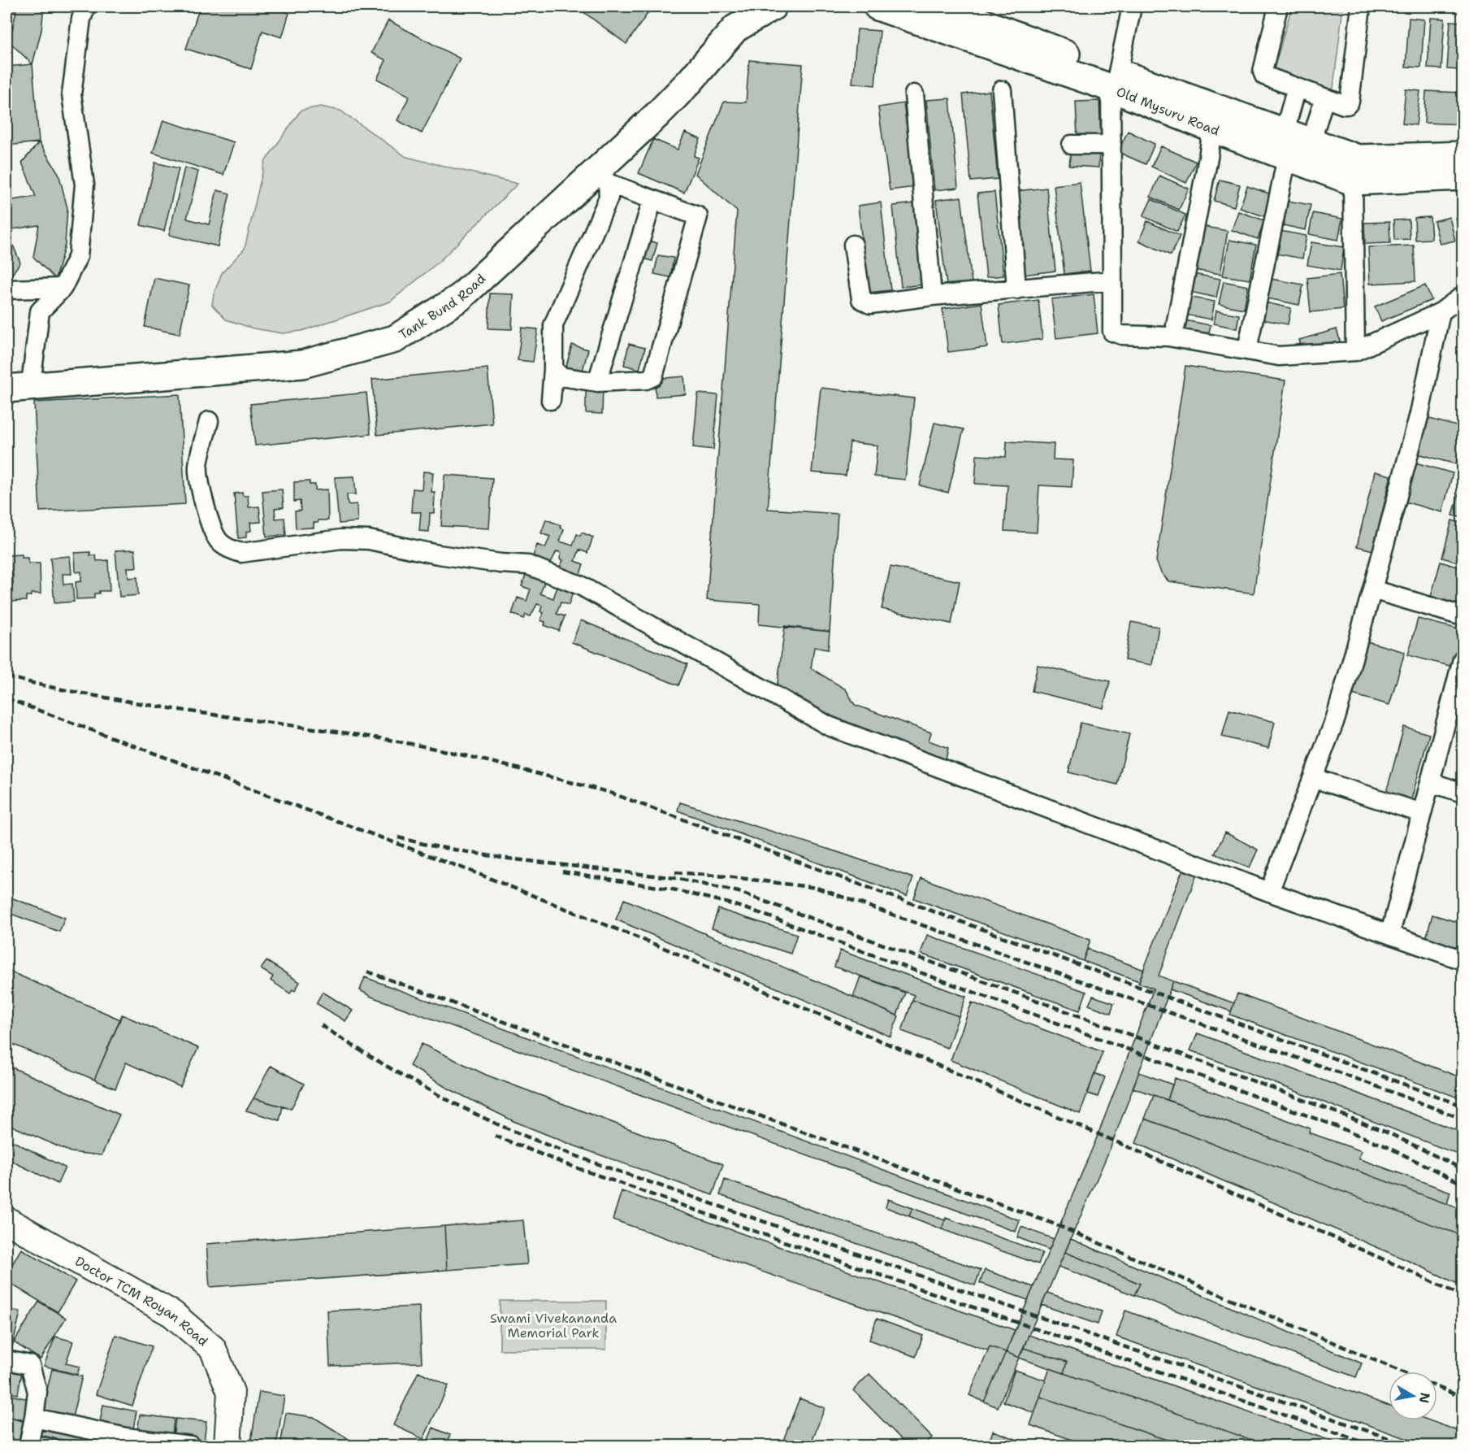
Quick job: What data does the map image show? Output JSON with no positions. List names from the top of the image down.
{
  "streets": {
    "main road": ["Old Mysuru Road", "Tank Bund Road", "Doctor TCM Royan Road"]
  },
  "parks": ["Swami Vivekananda Memorial Park"],
  "north": "right"
}
